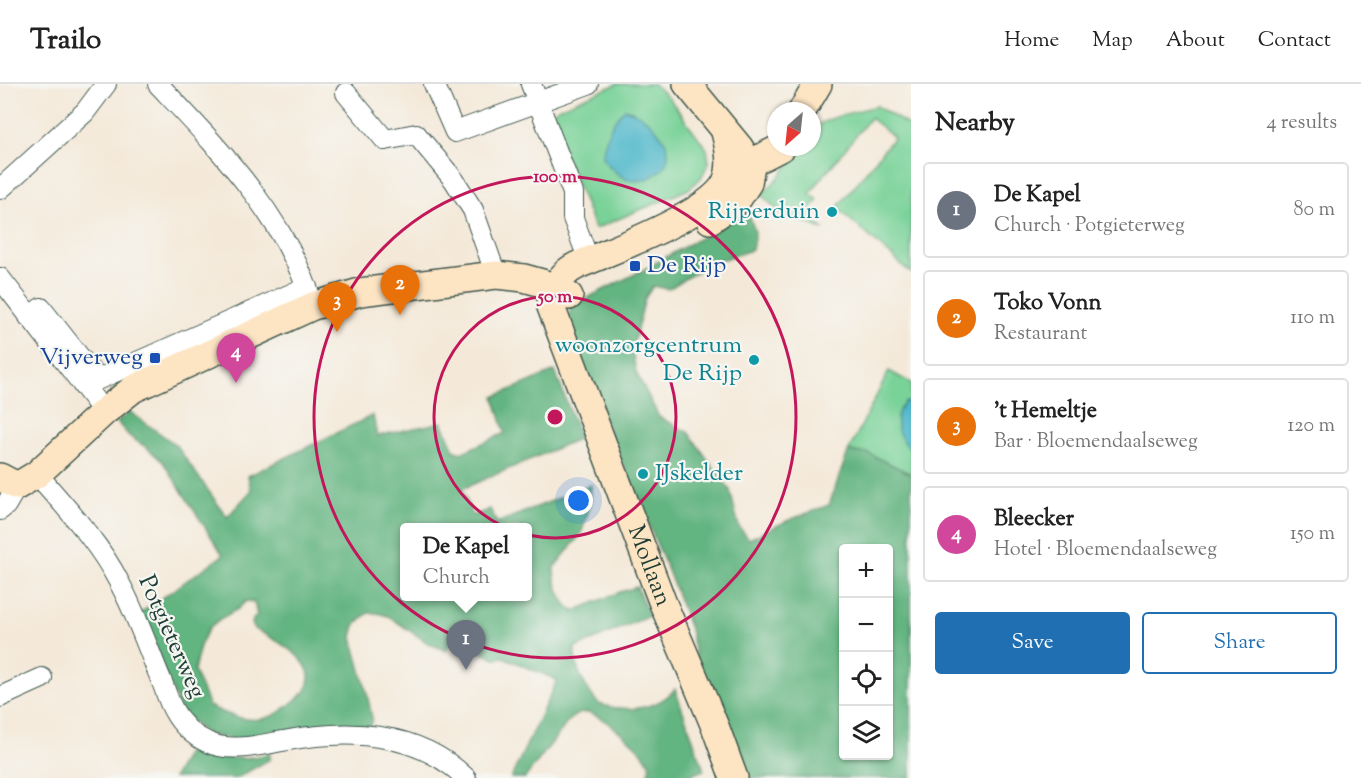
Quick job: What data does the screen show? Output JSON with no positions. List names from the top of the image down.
{
  "streets": {
    "street": ["Mollaan", "Potgieterweg"]
  },
  "places": {
    "other": ["Rijperduin", "woonzorgcentrum De Rijp", "IJskelder"],
    "transit": ["De Rijp", "Vijverweg"]
  },
  "north": "bottom left",
  "page": {
    "header": "Trailo",
    "nav": [
      "Home",
      "Map",
      "About",
      "Contact"
    ],
    "heading": ["Nearby", "4 results"],
    "list": [
      {
        "mark": "1",
        "name": "De Kapel",
        "note": "Church · Potgieterweg",
        "value": "80 m"
      },
      {
        "mark": "2",
        "name": "Toko Vonn",
        "note": "Restaurant",
        "value": "110 m"
      },
      {
        "mark": "3",
        "name": "'t Hemeltje",
        "note": "Bar · Bloemendaalseweg",
        "value": "120 m"
      },
      {
        "mark": "4",
        "name": "Bleecker",
        "note": "Hotel · Bloemendaalseweg",
        "value": "150 m"
      }
    ],
    "pins": [
      "2",
      "3",
      "4",
      "1"
    ],
    "popup": ["De Kapel", "Church"],
    "map_buttons": ["+", "−"],
    "buttons": ["Save", "Share"]
  },
  "rings": ["100 m", "50 m"]
}
